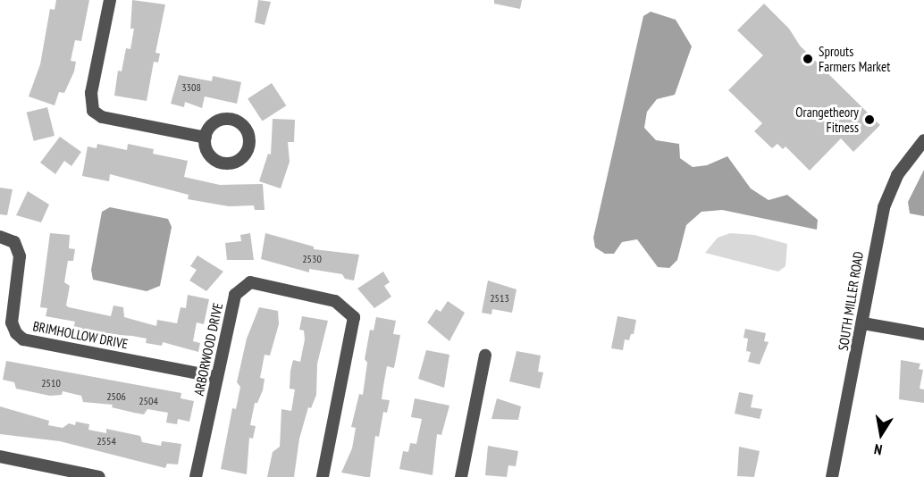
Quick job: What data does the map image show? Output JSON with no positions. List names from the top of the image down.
{
  "streets": {
    "street": ["SOUTH MILLER ROAD", "BRIMHOLLOW DRIVE", "ARBORWOOD DRIVE"]
  },
  "crossings": [
    ["BRIMHOLLOW DRIVE", "ARBORWOOD DRIVE"]
  ],
  "places": ["Sprouts Farmers Market", "Orangetheory Fitness"],
  "house_numbers": [
    "3308",
    "2530",
    "2513",
    "2510",
    "2506",
    "2504",
    "2554"
  ],
  "north": "bottom"
}
